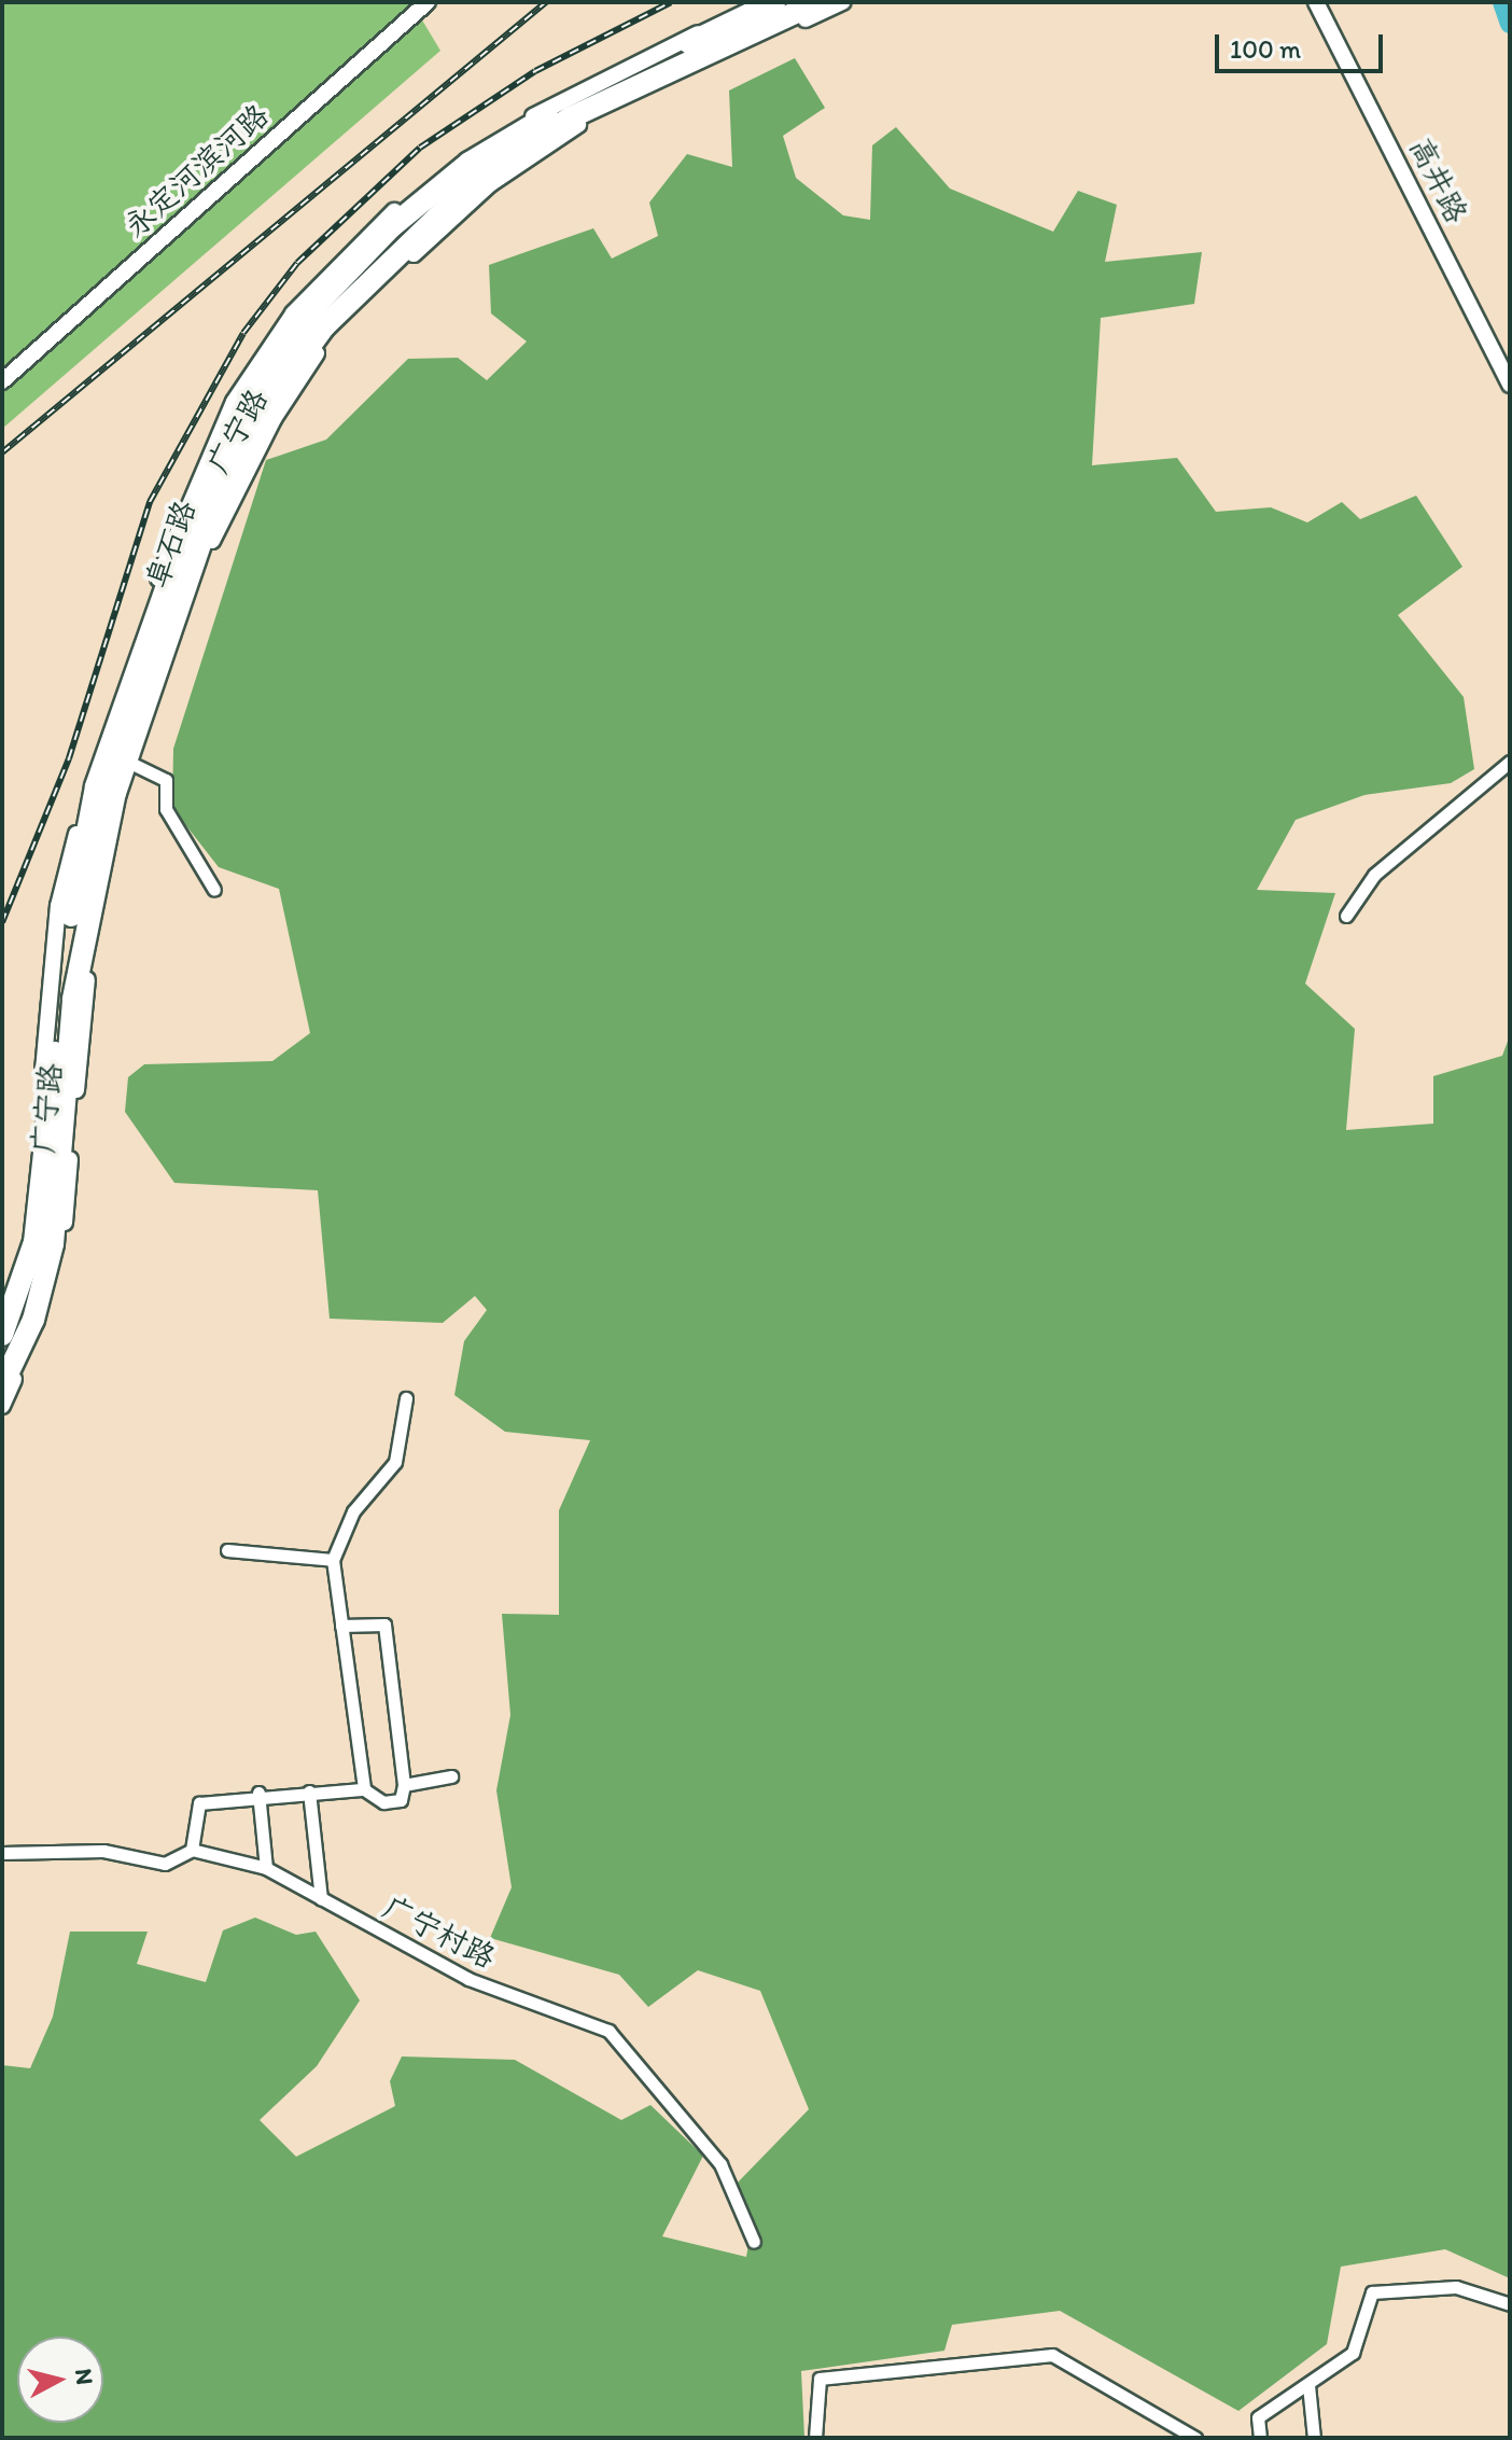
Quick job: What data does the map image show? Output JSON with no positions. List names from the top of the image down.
{
  "streets": {
    "highway": ["阜石路"],
    "street": [
      "永定河滨河路",
      "高井路",
      "广宁路",
      "广宁村路"
    ]
  },
  "crossings": [
    ["广宁路", "阜石路"]
  ],
  "scale_bar": "100 m",
  "north": "right"
}
